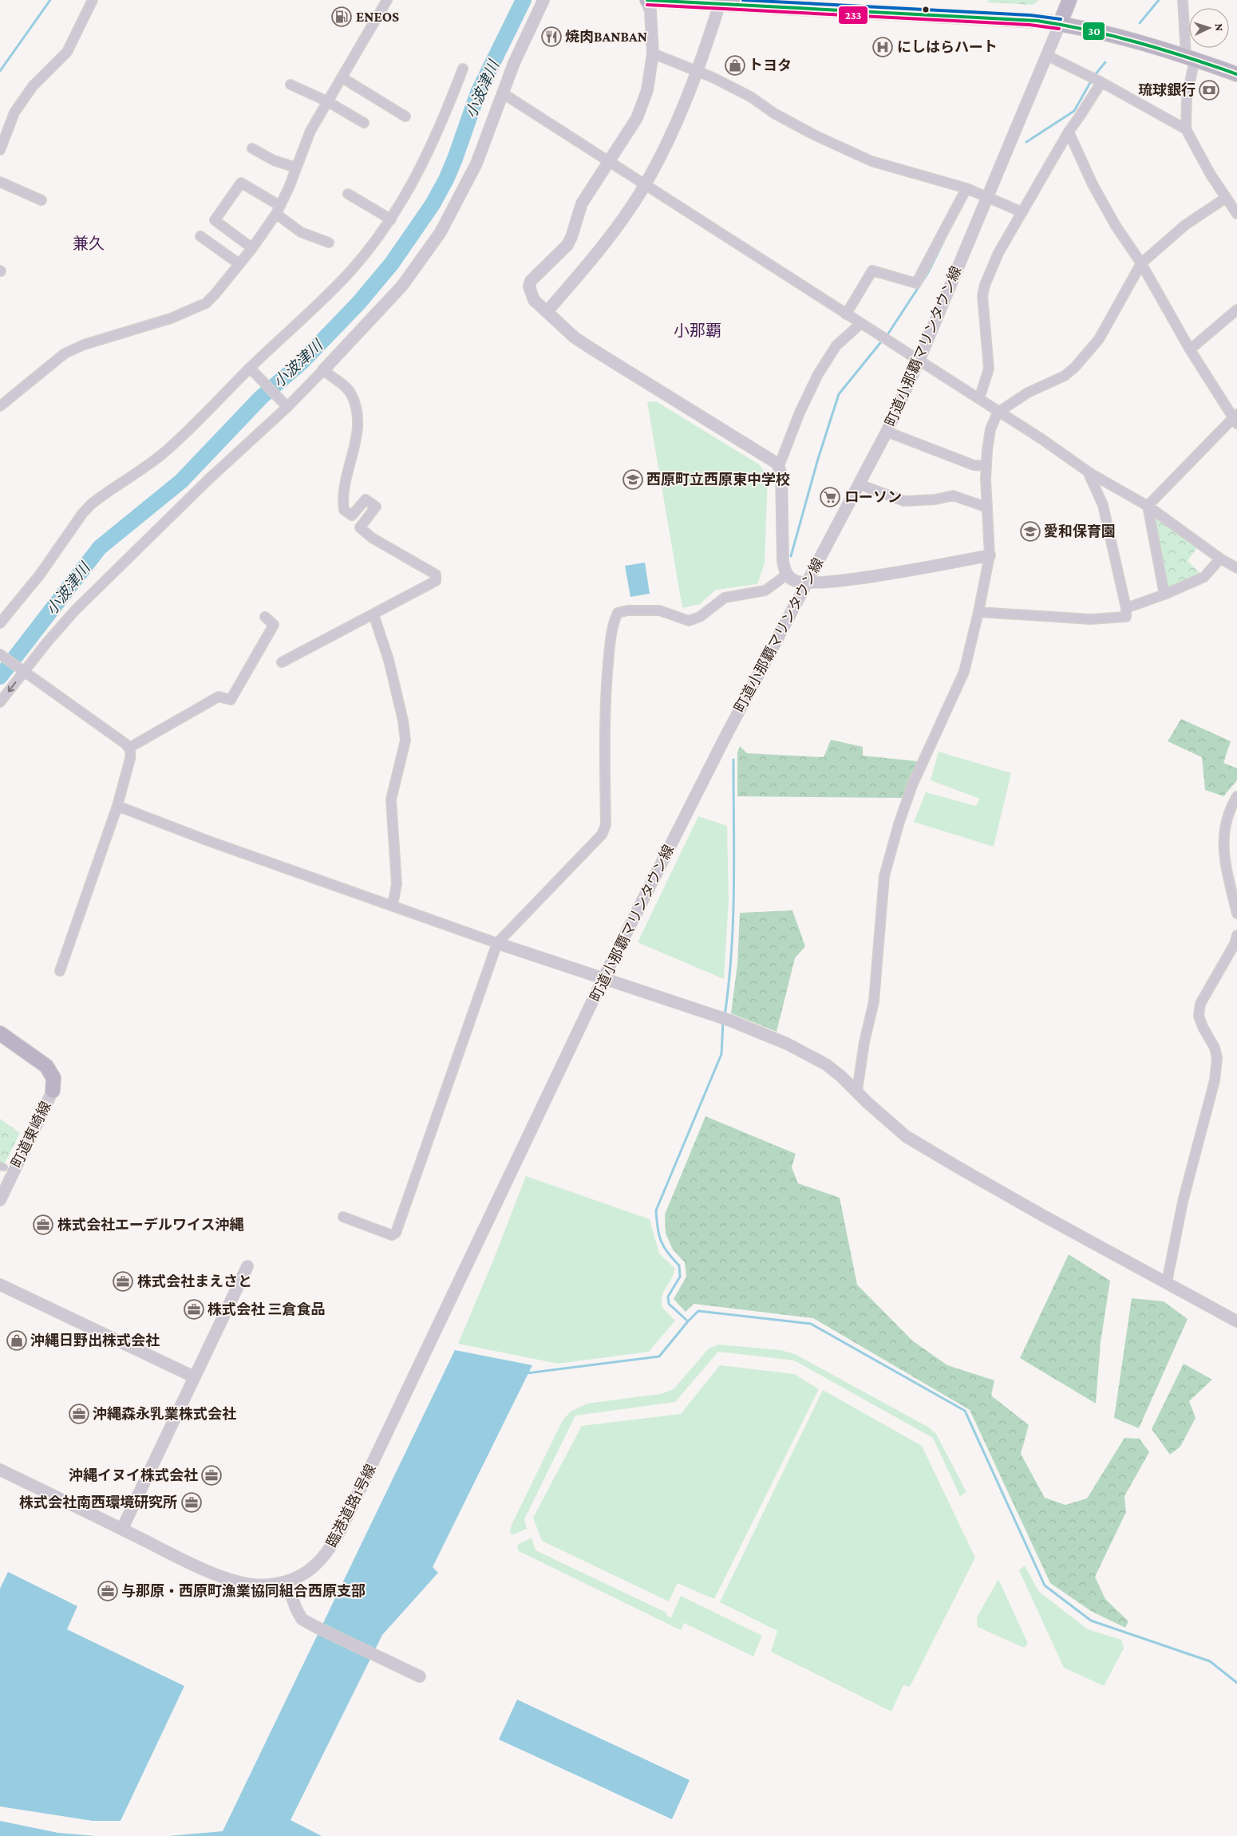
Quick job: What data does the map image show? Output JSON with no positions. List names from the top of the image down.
{
  "streets": {
    "street": ["町道小那覇マリンタウン線", "町道東崎線", "臨港道路1号線"]
  },
  "crossings": [
    ["町道小那覇マリンタウン線", "臨港道路1号線"]
  ],
  "districts": ["兼久", "小那覇"],
  "water": ["小波津川"],
  "places": {
    "fuel station": ["ENEOS"],
    "restaurant": ["焼肉BANBAN"],
    "hospital": ["にしはらハート"],
    "shop": ["トヨタ", "沖縄日野出株式会社"],
    "bank": ["琉球銀行"],
    "school or university": ["西原町立西原東中学校", "愛和保育園"],
    "supermarket": ["ローソン"],
    "office": [
      "株式会社エーデルワイス沖縄",
      "株式会社まえさと",
      "株式会社 三倉食品",
      "沖縄森永乳業株式会社",
      "沖縄イヌイ株式会社",
      "株式会社南西環境研究所",
      "与那原・西原町漁業協同組合西原支部"
    ]
  },
  "lines": ["transit line 30", "transit line 233"],
  "north": "right"
}
